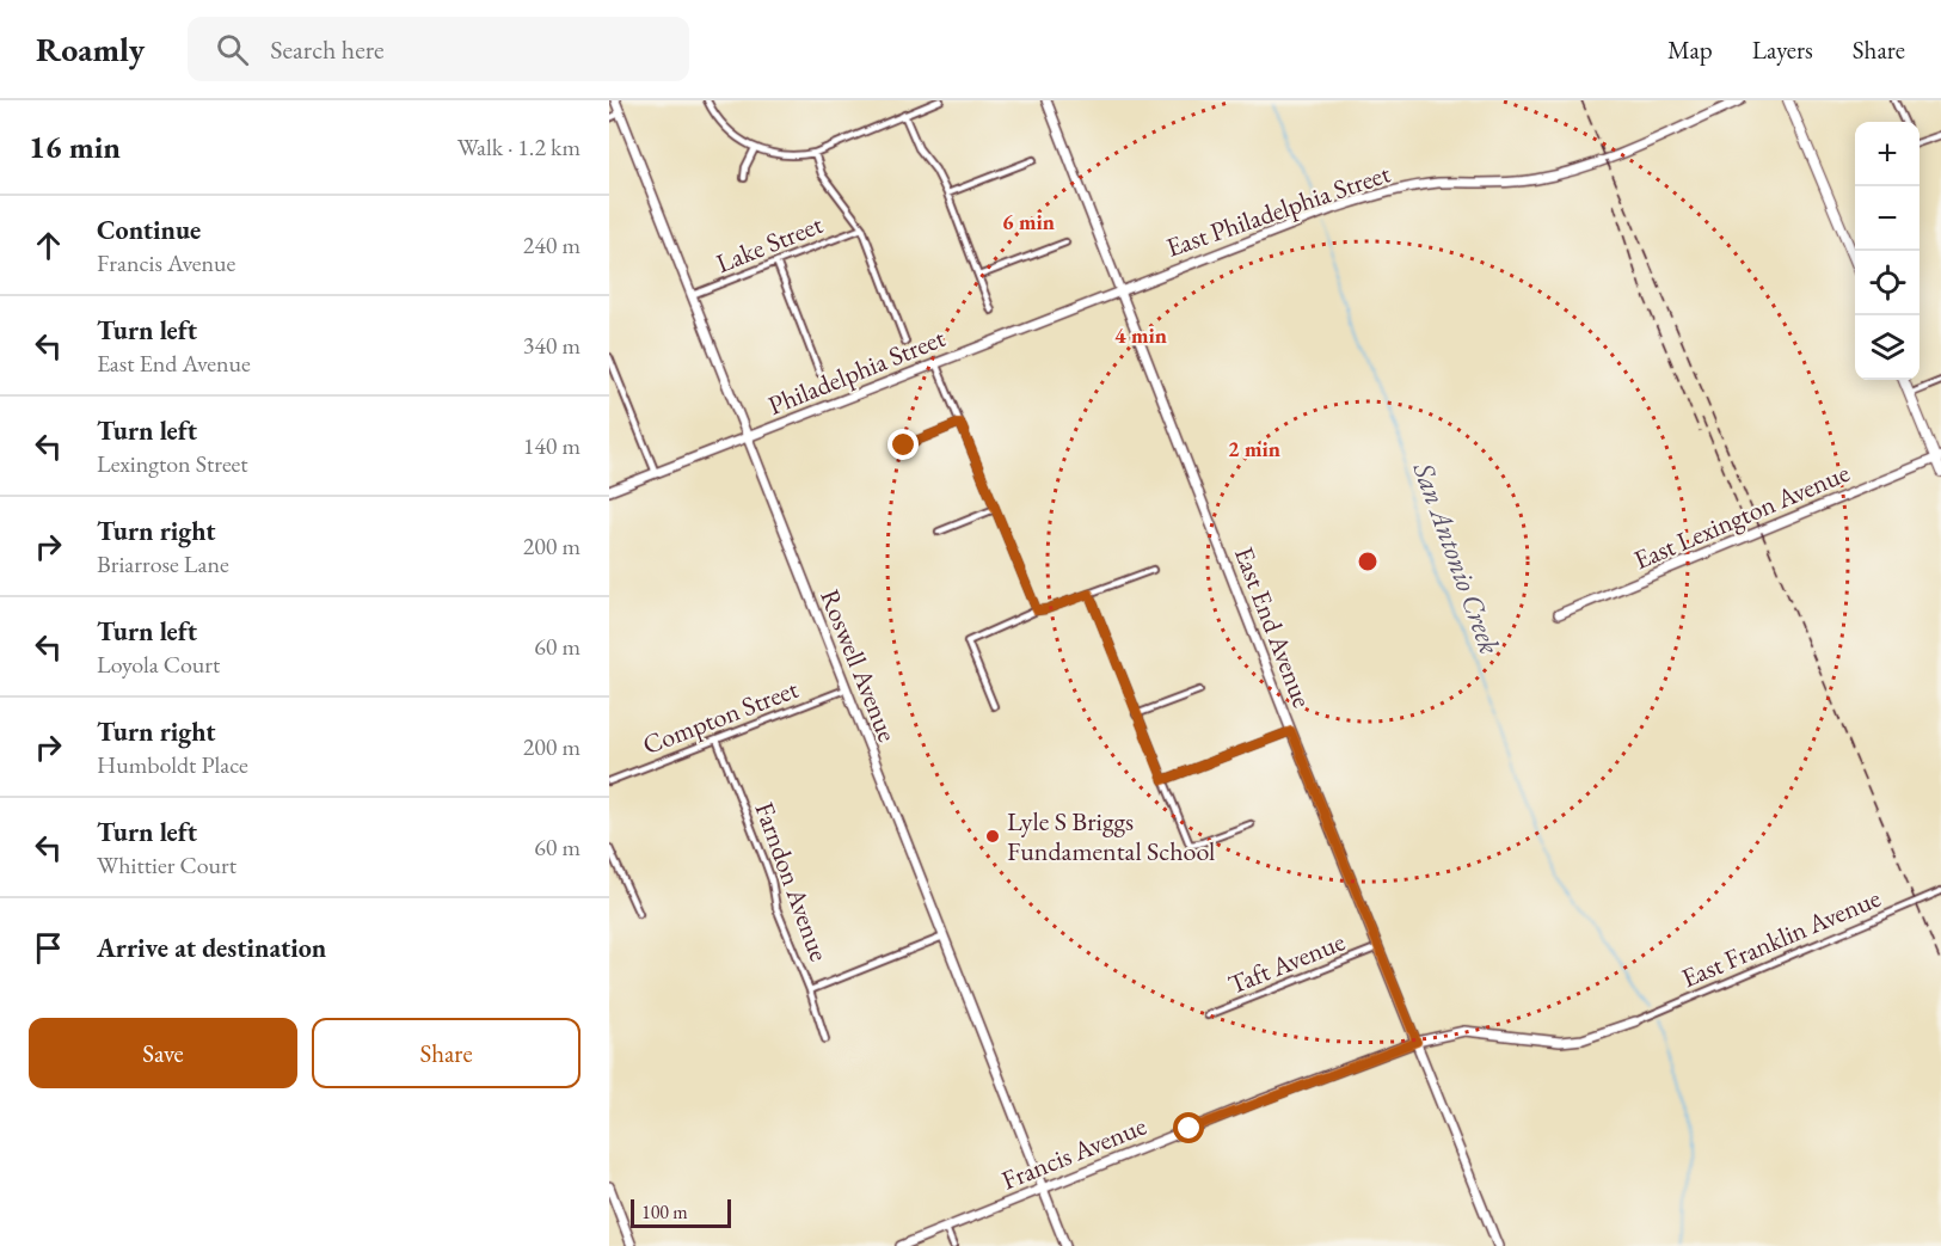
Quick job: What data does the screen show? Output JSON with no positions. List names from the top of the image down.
{
  "streets": {
    "street": [
      "East Philadelphia Street",
      "Lake Street",
      "Philadelphia Street",
      "East Lexington Avenue",
      "East End Avenue",
      "Roswell Avenue",
      "Compton Street",
      "Farndon Avenue",
      "East Franklin Avenue",
      "Taft Avenue",
      "Francis Avenue"
    ]
  },
  "crossings": [
    ["East Philadelphia Street", "Philadelphia Street"],
    ["East Philadelphia Street", "East End Avenue"],
    ["Lake Street", "Roswell Avenue"],
    ["Philadelphia Street", "East End Avenue"],
    ["Philadelphia Street", "Roswell Avenue"],
    ["East End Avenue", "Taft Avenue"],
    ["East End Avenue", "Francis Avenue"],
    ["Roswell Avenue", "Compton Street"],
    ["Roswell Avenue", "Francis Avenue"],
    ["Compton Street", "Farndon Avenue"],
    ["East Franklin Avenue", "Francis Avenue"]
  ],
  "water": ["San Antonio Creek"],
  "places": ["Lyle S Briggs Fundamental School"],
  "scale_bar": "100 m",
  "page": {
    "header": "Roamly",
    "search": "Search here",
    "nav": ["Map", "Layers", "Share"],
    "heading": ["16 min", "Walk · 1.2 km"],
    "map_buttons": ["+", "−"],
    "list": [
      ["Continue", "Francis Avenue", "240 m"],
      ["Turn left", "East End Avenue", "340 m"],
      ["Turn left", "Lexington Street", "140 m"],
      ["Turn right", "Briarrose Lane", "200 m"],
      ["Turn left", "Loyola Court", "60 m"],
      ["Turn right", "Humboldt Place", "200 m"],
      ["Turn left", "Whittier Court", "60 m"],
      "Arrive at destination"
    ],
    "buttons": ["Save", "Share"],
    "scale": "100 m"
  },
  "rings": ["6 min", "4 min", "2 min"]
}
